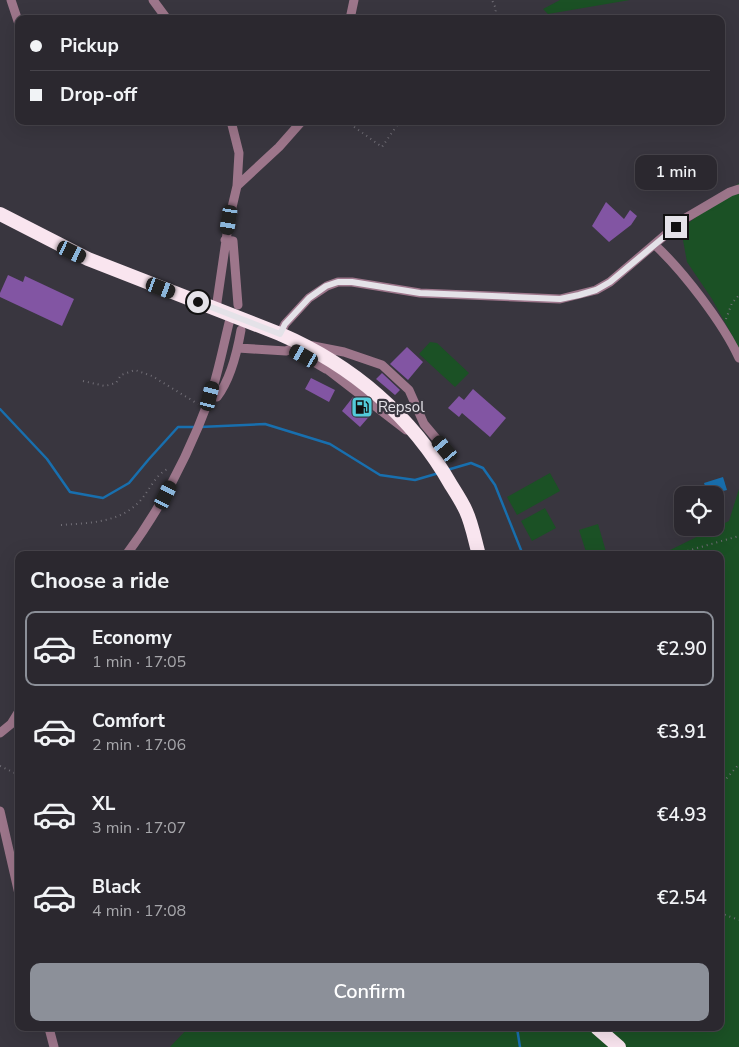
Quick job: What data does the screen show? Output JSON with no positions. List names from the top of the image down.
{
  "places": {
    "fuel station": ["Repsol"]
  },
  "page": {
    "banner": ["Pickup", "Drop-off"],
    "bubble": "1 min",
    "heading": "Choose a ride",
    "list": [
      {
        "name": "Economy",
        "note": "1 min · 17:05",
        "value": "€2.90"
      },
      {
        "name": "Comfort",
        "note": "2 min · 17:06",
        "value": "€3.91"
      },
      {
        "name": "XL",
        "note": "3 min · 17:07",
        "value": "€4.93"
      },
      {
        "name": "Black",
        "note": "4 min · 17:08",
        "value": "€2.54"
      }
    ],
    "buttons": "Confirm"
  }
}
